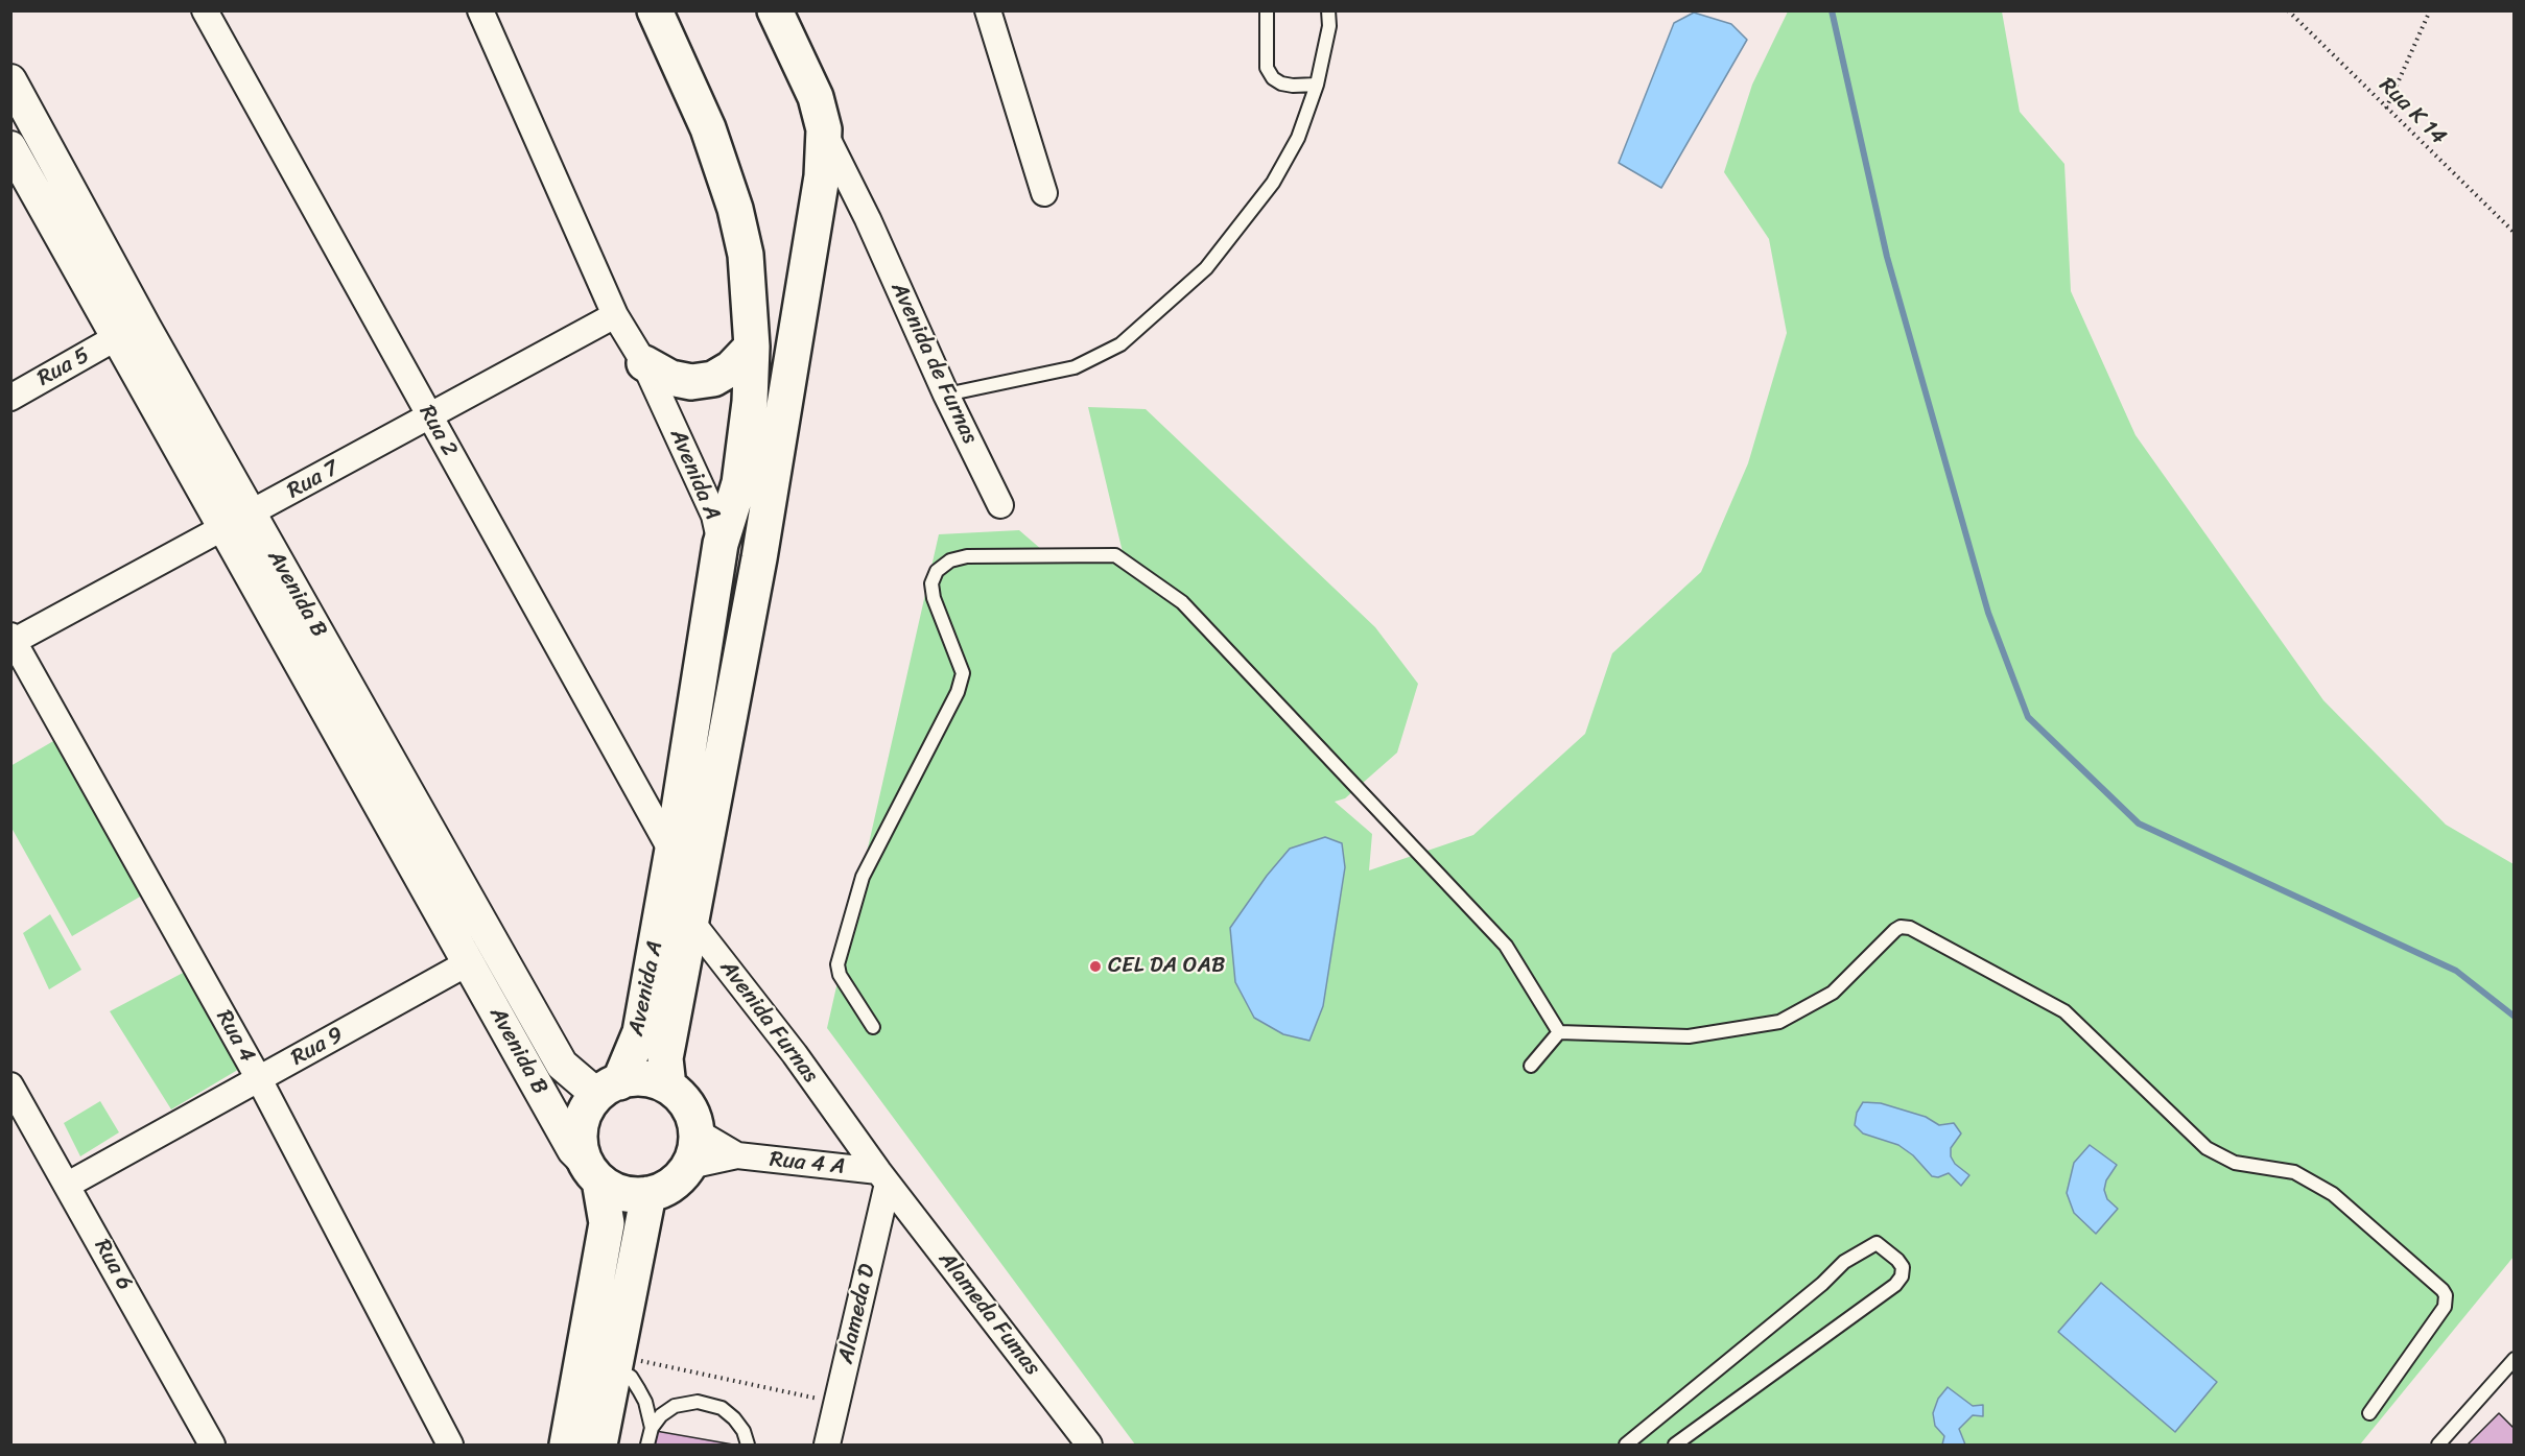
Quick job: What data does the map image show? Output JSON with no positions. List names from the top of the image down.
{
  "streets": {
    "main road": ["Avenida de Furnas", "Avenida A"],
    "street": [
      "Rua 5",
      "Rua 2",
      "Rua 7",
      "Avenida B",
      "Avenida Furnas",
      "Rua 4",
      "Rua 9",
      "Rua 4 A",
      "Rua 6",
      "Alameda D",
      "Alameda Fumas"
    ],
    "path": ["Rua K 14"]
  },
  "crossings": [
    ["Avenida de Furnas", "Avenida A"],
    ["Rua 5", "Avenida B"],
    ["Rua 2", "Avenida A"],
    ["Rua 2", "Rua 7"],
    ["Rua 2", "Avenida Furnas"],
    ["Avenida A", "Rua 7"],
    ["Avenida A", "Avenida B"],
    ["Avenida A", "Avenida Furnas"],
    ["Avenida A", "Rua 4 A"],
    ["Rua 7", "Avenida B"],
    ["Rua 7", "Rua 4"],
    ["Avenida B", "Rua 9"],
    ["Avenida B", "Rua 4 A"],
    ["Avenida Furnas", "Rua 4 A"],
    ["Avenida Furnas", "Alameda D"],
    ["Avenida Furnas", "Alameda Fumas"],
    ["Rua 4", "Rua 9"],
    ["Rua 9", "Rua 6"],
    ["Rua 4 A", "Alameda D"],
    ["Rua 4 A", "Alameda Fumas"],
    ["Alameda D", "Alameda Fumas"]
  ],
  "places": ["CEL DA OAB"]
}
